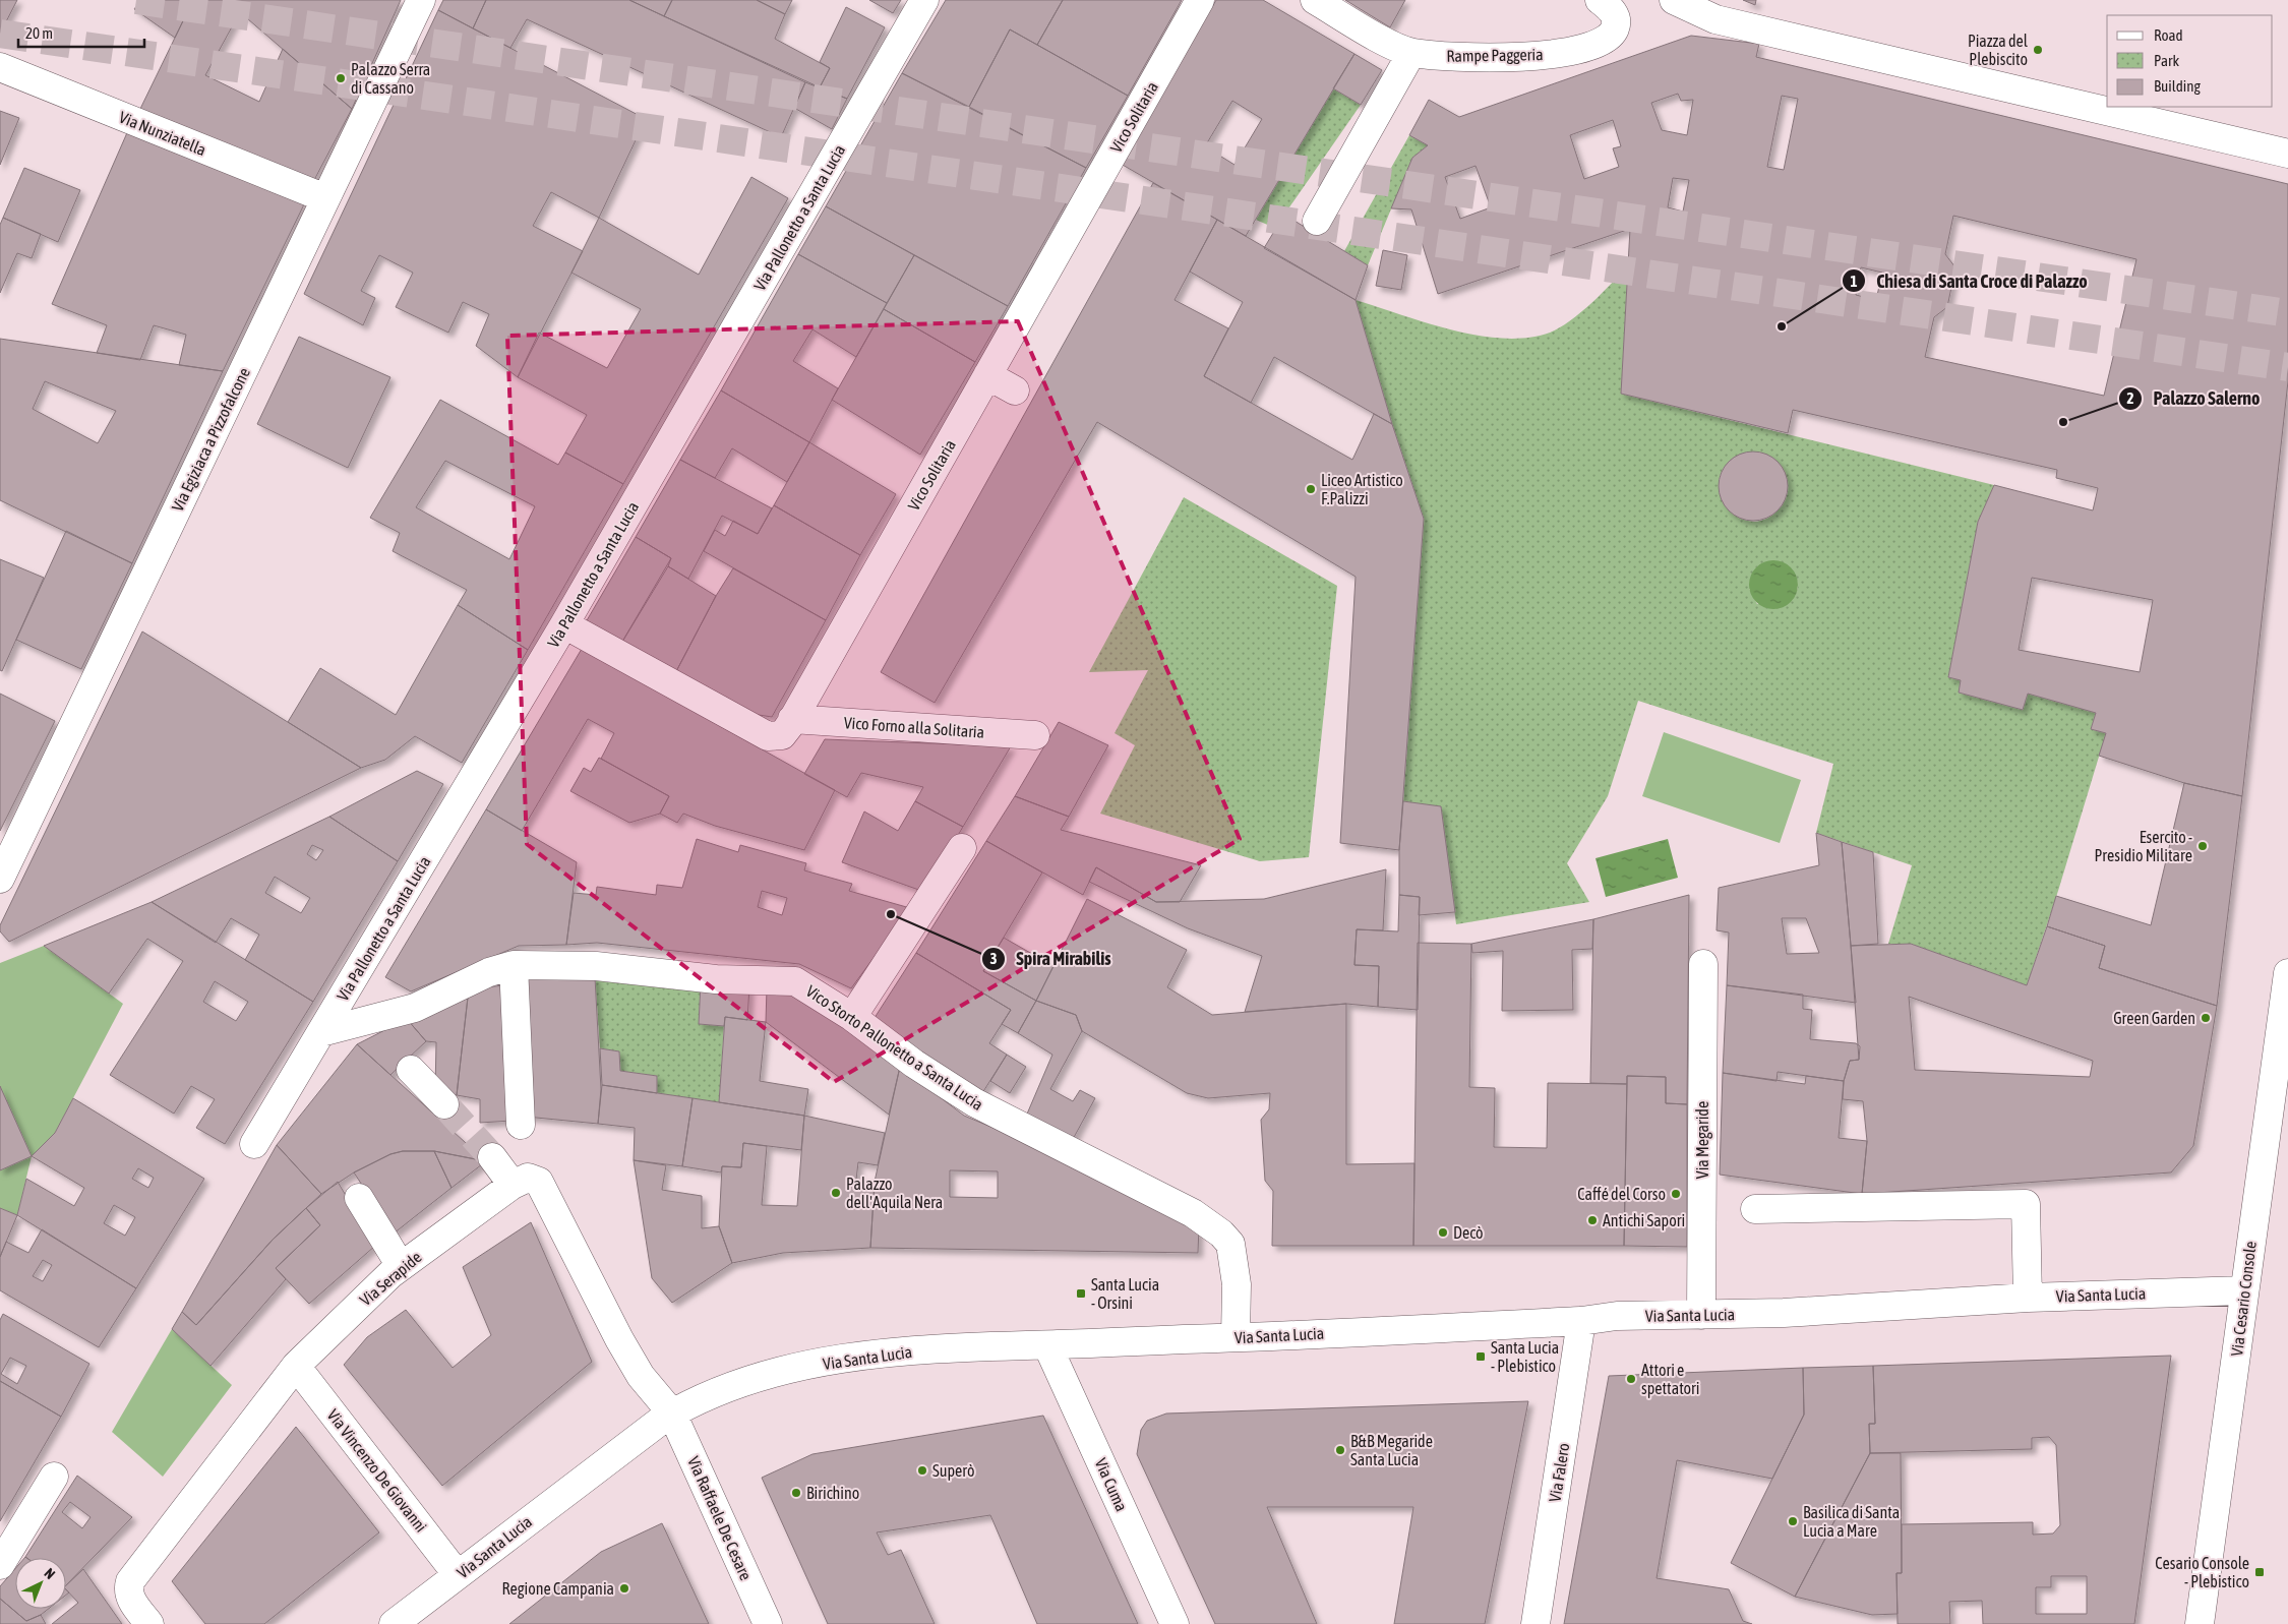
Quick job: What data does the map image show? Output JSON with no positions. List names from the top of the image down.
{
  "streets": {
    "street": [
      "Rampe Paggeria",
      "Vico Solitaria",
      "Via Nunziatella",
      "Via Pallonetto a Santa Lucia",
      "Via Egiziaca a Pizzofalcone",
      "Vico Forno alla Solitaria",
      "Vico Storto Pallonetto a Santa Lucia",
      "Via Megaride",
      "Via Serapide",
      "Via Santa Lucia",
      "Via Cesario Console",
      "Via Vincenzo De Giovanni",
      "Via Falero",
      "Via Cuma",
      "Via Raffaele De Cesare"
    ]
  },
  "crossings": [
    ["Vico Solitaria", "Via Pallonetto a Santa Lucia"],
    ["Vico Solitaria", "Vico Forno alla Solitaria"],
    ["Via Nunziatella", "Via Egiziaca a Pizzofalcone"],
    ["Via Pallonetto a Santa Lucia", "Vico Storto Pallonetto a Santa Lucia"],
    ["Vico Storto Pallonetto a Santa Lucia", "Via Santa Lucia"],
    ["Via Megaride", "Via Santa Lucia"],
    ["Via Serapide", "Via Santa Lucia"],
    ["Via Serapide", "Via Vincenzo De Giovanni"],
    ["Via Serapide", "Via Raffaele De Cesare"],
    ["Via Santa Lucia", "Via Cesario Console"],
    ["Via Santa Lucia", "Via Vincenzo De Giovanni"],
    ["Via Santa Lucia", "Via Falero"],
    ["Via Santa Lucia", "Via Cuma"],
    ["Via Santa Lucia", "Via Raffaele De Cesare"]
  ],
  "places": {
    "other": [
      "Piazza del Plebiscito",
      "Palazzo Serra di Cassano",
      "Chiesa di Santa Croce di Palazzo",
      "Palazzo Salerno",
      "Liceo Artistico F.Palizzi",
      "Esercito - Presidio Militare",
      "Spira Mirabilis",
      "Green Garden",
      "Palazzo dell'Aquila Nera",
      "Caffé del Corso",
      "Antichi Sapori",
      "Decò",
      "Attori e spettatori",
      "B&B Megaride Santa Lucia",
      "Superò",
      "Birichino",
      "Basilica di Santa Lucia a Mare",
      "Regione Campania"
    ],
    "transit": ["Santa Lucia - Orsini", "Santa Lucia - Plebistico", "Cesario Console - Plebistico"]
  },
  "legend": ["Road", "Park", "Building"],
  "scale_bar": "20 m",
  "north": "top right"
}
